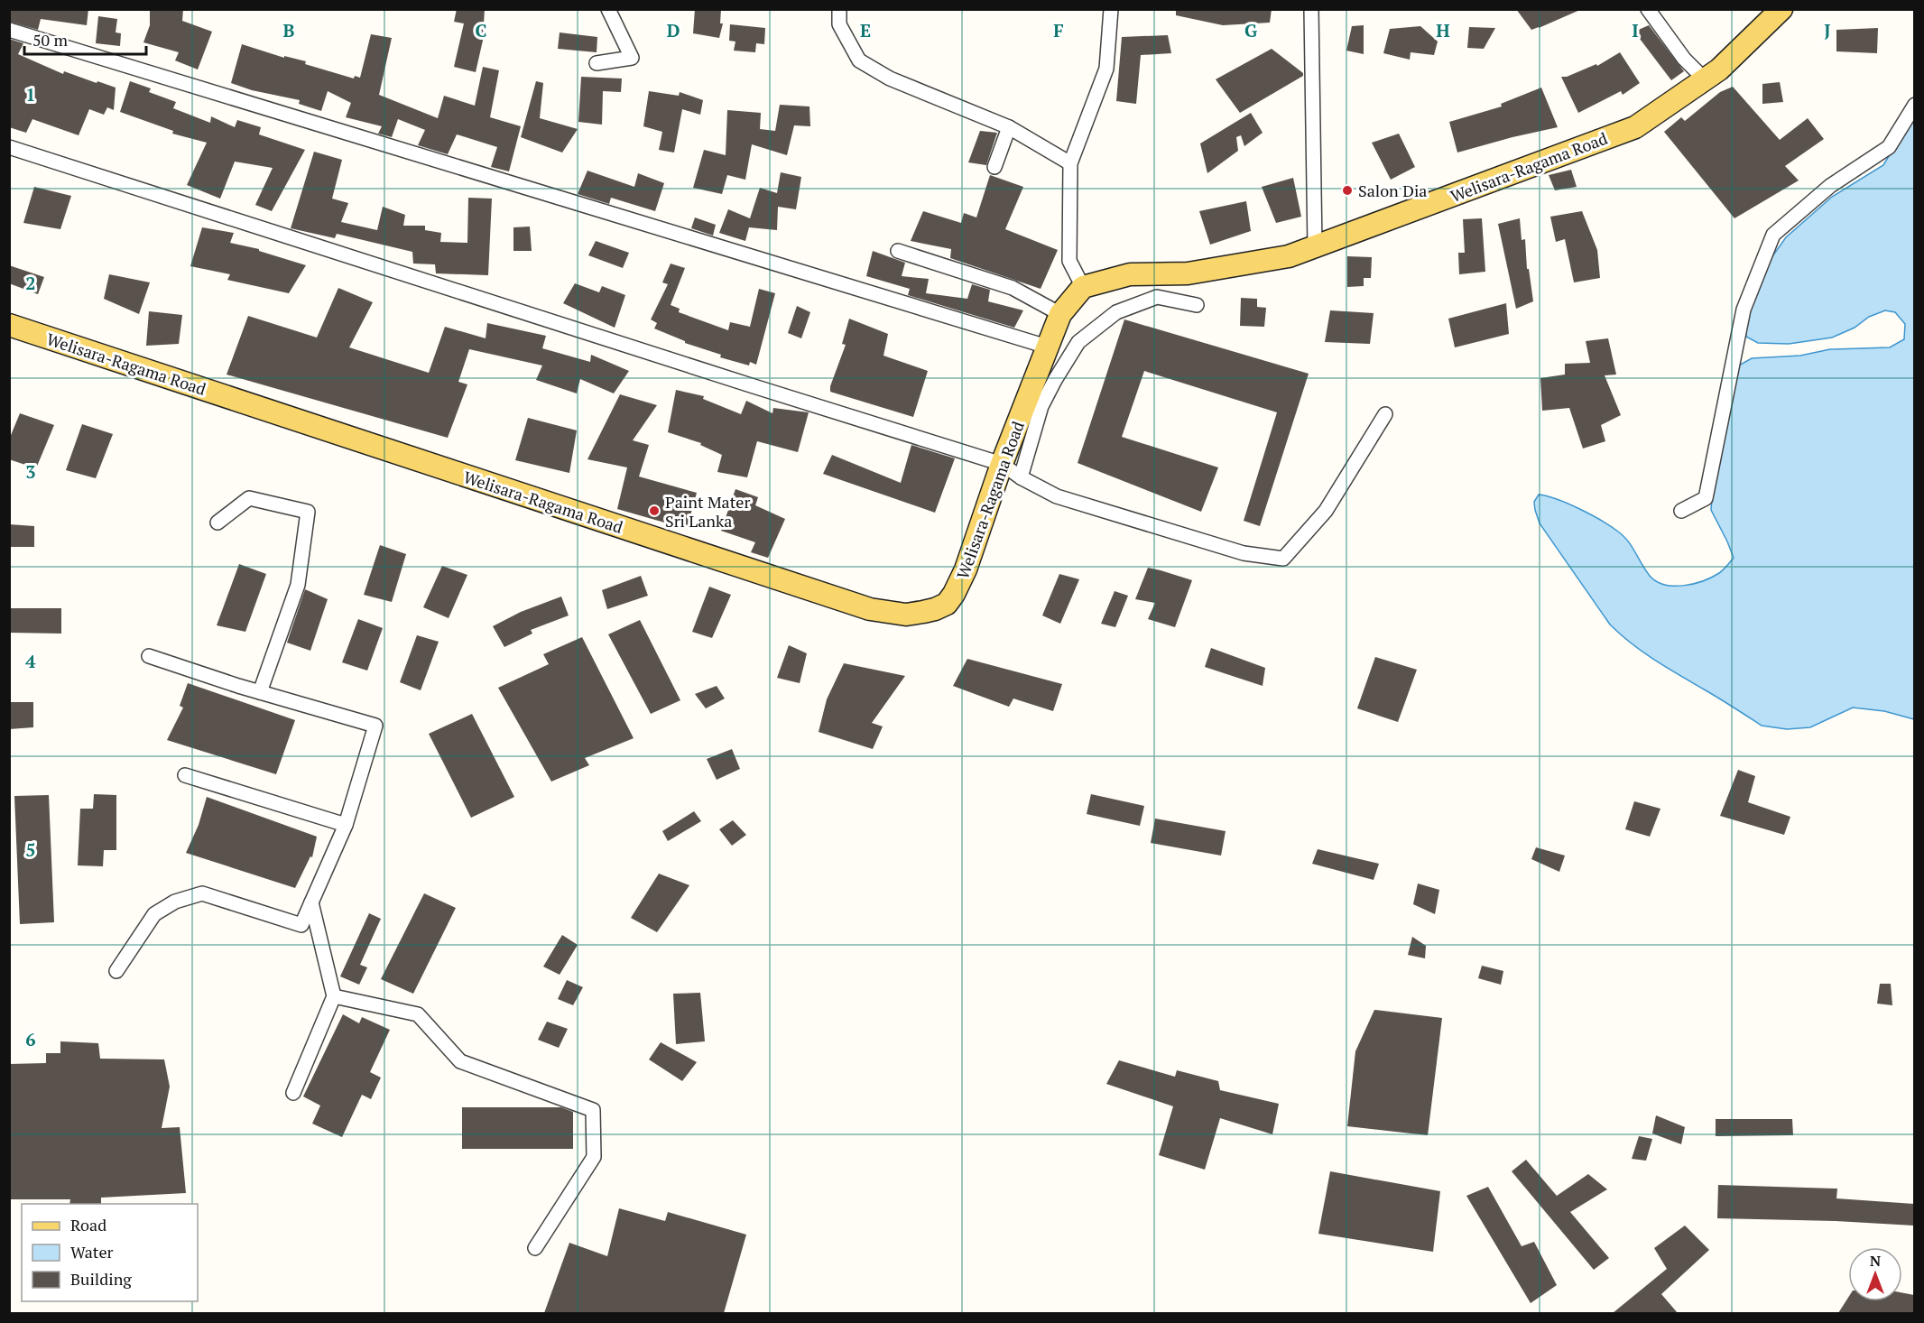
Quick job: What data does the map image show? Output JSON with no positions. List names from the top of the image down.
{
  "streets": {
    "main road": ["Welisara-Ragama Road"]
  },
  "places": ["Salon Dia", "Paint Mater Sri Lanka"],
  "legend": ["Road", "Water", "Building"],
  "scale_bar": "50 m",
  "north": "top",
  "grid": {
    "columns": [
      "B",
      "C",
      "D",
      "E",
      "F",
      "G",
      "H",
      "I",
      "J"
    ],
    "rows": [
      "1",
      "2",
      "3",
      "4",
      "5",
      "6"
    ]
  }
}
